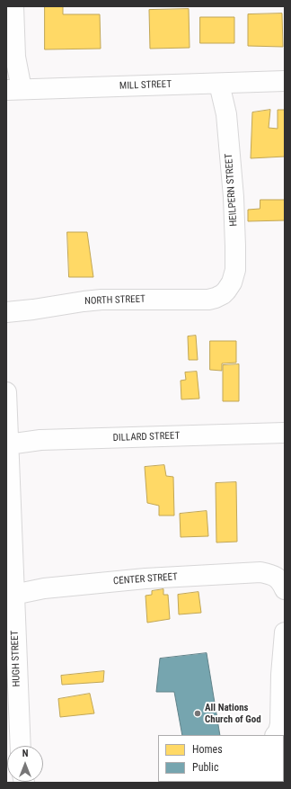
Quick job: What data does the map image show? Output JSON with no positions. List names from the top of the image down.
{
  "streets": {
    "street": [
      "MILL STREET",
      "HEILPERN STREET",
      "NORTH STREET",
      "DILLARD STREET",
      "CENTER STREET",
      "HUGH STREET"
    ]
  },
  "crossings": [
    ["MILL STREET", "HEILPERN STREET"],
    ["HEILPERN STREET", "NORTH STREET"],
    ["DILLARD STREET", "HUGH STREET"],
    ["CENTER STREET", "HUGH STREET"]
  ],
  "places": ["All Nations Church of God"],
  "legend": ["Homes", "Public"],
  "north": "top"
}
